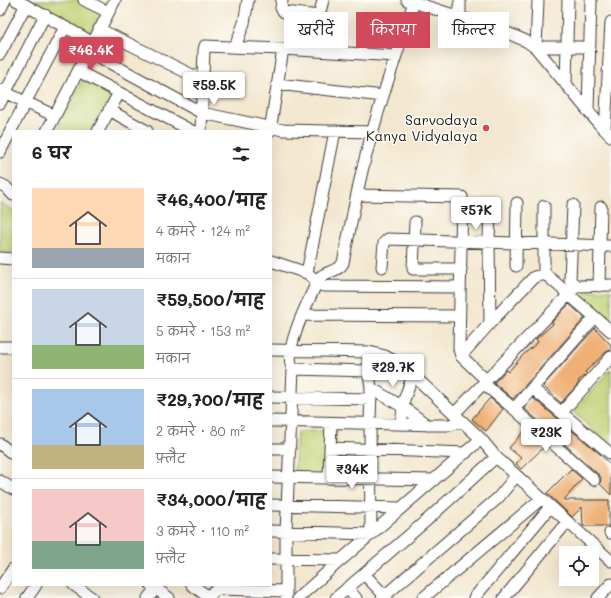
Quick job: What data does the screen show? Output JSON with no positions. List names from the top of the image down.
{
  "places": ["Sarvodaya Kanya Vidyalaya"],
  "page": {
    "chip": ["खरीदें", "किराया", "फ़िल्टर"],
    "price": [
      "₹46.4K",
      "₹59.5K",
      "₹57K",
      "₹29.7K",
      "₹23K",
      "₹34K"
    ],
    "heading": "6 घर",
    "list": [
      {
        "name": "₹46,400/माह",
        "note": "4 कमरे · 124 m² · मकान"
      },
      {
        "name": "₹59,500/माह",
        "note": "5 कमरे · 153 m² · मकान"
      },
      {
        "name": "₹29,700/माह",
        "note": "2 कमरे · 80 m² · फ़्लैट"
      },
      {
        "name": "₹34,000/माह",
        "note": "3 कमरे · 110 m² · फ़्लैट"
      }
    ]
  }
}
